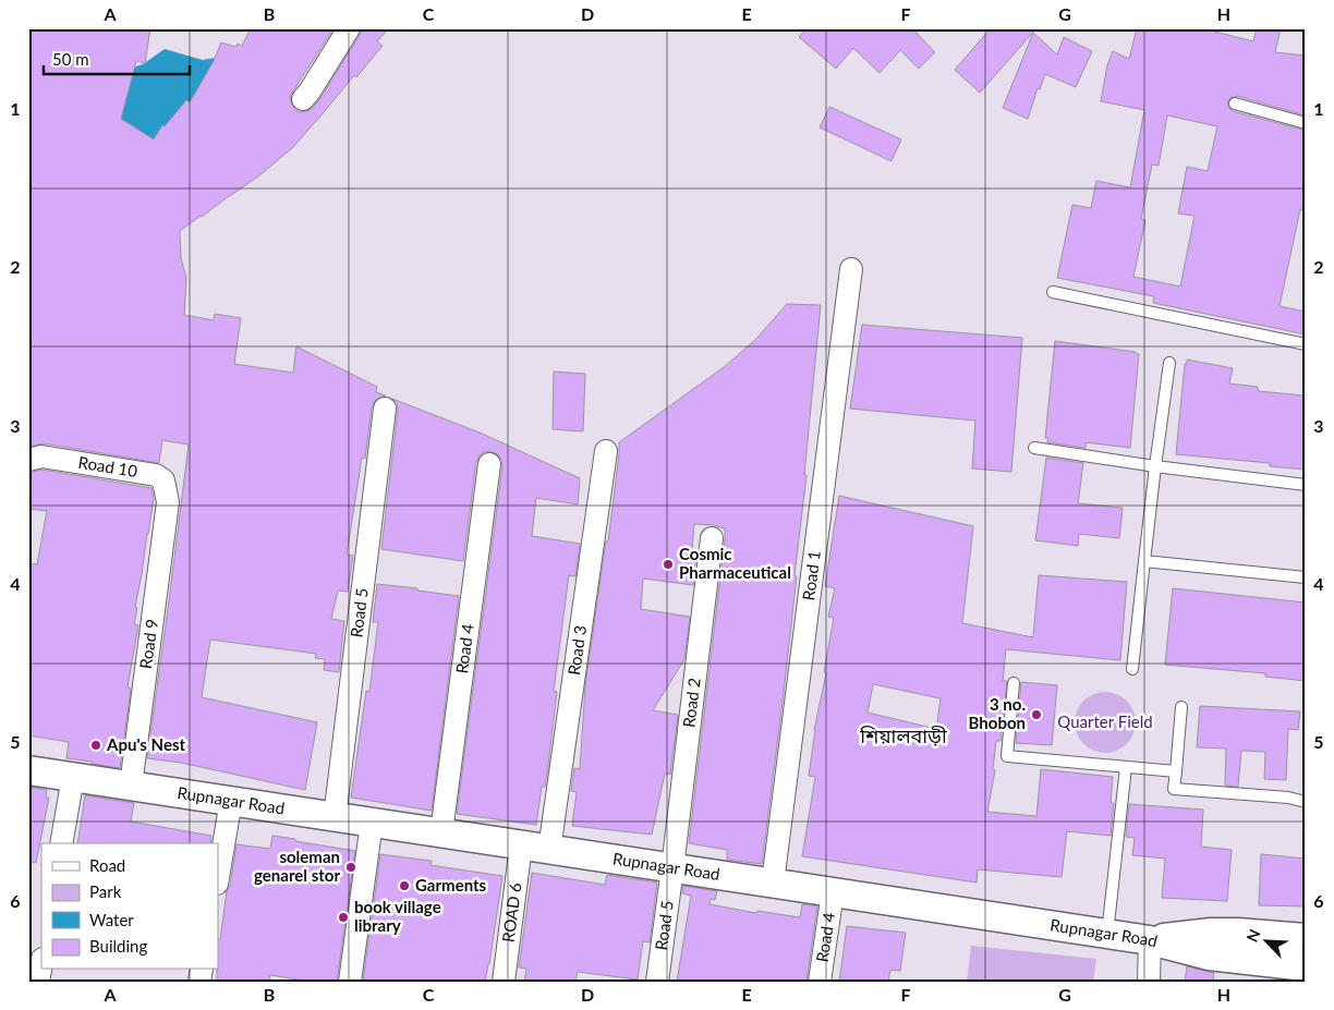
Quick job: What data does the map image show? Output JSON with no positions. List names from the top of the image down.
{
  "streets": {
    "street": [
      "Road 10",
      "Road 1",
      "Road 5",
      "Road 9",
      "Road 4",
      "Road 3",
      "Road 2",
      "Rupnagar Road",
      "ROAD 6"
    ]
  },
  "crossings": [
    ["Road 10", "Road 9"],
    ["Road 1", "Rupnagar Road"],
    ["Road 5", "Road 2"],
    ["Road 5", "Rupnagar Road"],
    ["Road 9", "Rupnagar Road"],
    ["Road 4", "Rupnagar Road"],
    ["Road 3", "Rupnagar Road"],
    ["Road 2", "Rupnagar Road"],
    ["Rupnagar Road", "ROAD 6"]
  ],
  "districts": ["শিয়ালবাড়ী"],
  "parks": ["Quarter Field"],
  "places": [
    "Cosmic Pharmaceutical",
    "3 no. Bhobon",
    "Apu's Nest",
    "soleman genarel stor",
    "Garments",
    "book village library"
  ],
  "legend": [
    "Road",
    "Park",
    "Water",
    "Building"
  ],
  "scale_bar": "50 m",
  "north": "top left",
  "grid": {
    "columns": [
      "A",
      "B",
      "C",
      "D",
      "E",
      "F",
      "G",
      "H"
    ],
    "rows": [
      "1",
      "2",
      "3",
      "4",
      "5",
      "6"
    ]
  }
}
